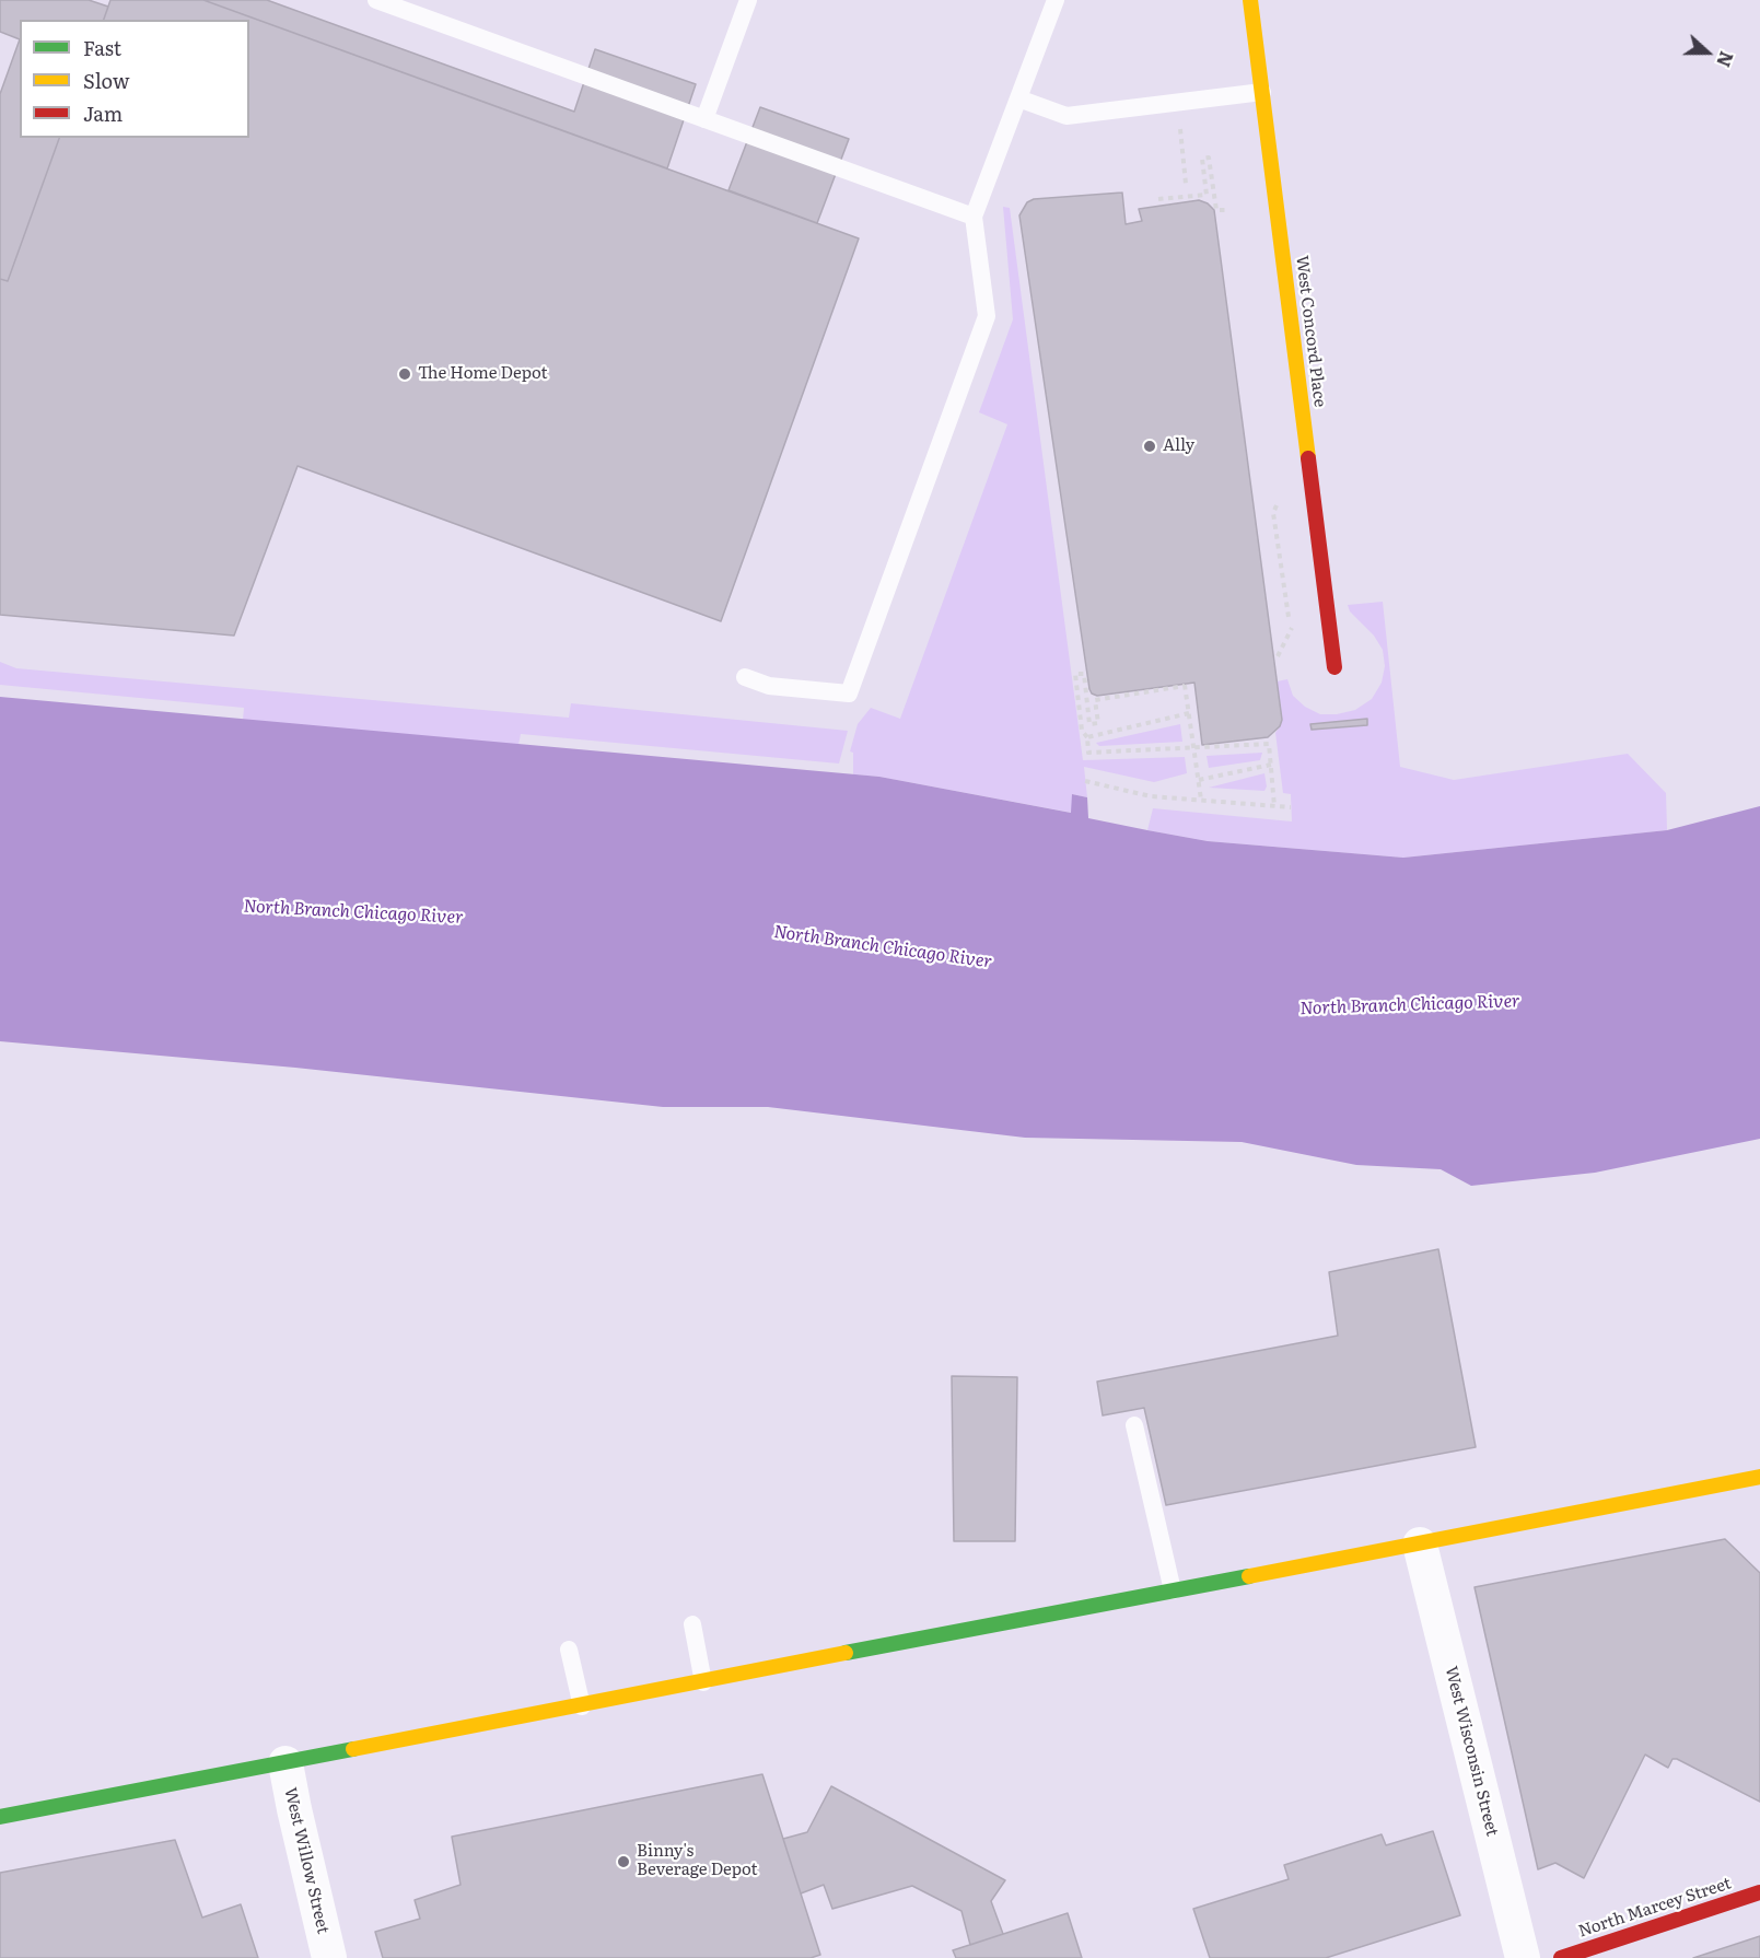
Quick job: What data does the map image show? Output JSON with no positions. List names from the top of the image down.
{
  "streets": {
    "street": [
      "West Concord Place",
      "West Wisconsin Street",
      "West Willow Street",
      "North Marcey Street"
    ]
  },
  "water": ["North Branch Chicago River"],
  "places": ["The Home Depot", "Ally", "Binny's Beverage Depot"],
  "legend": ["Fast", "Slow", "Jam"],
  "north": "right"
}
